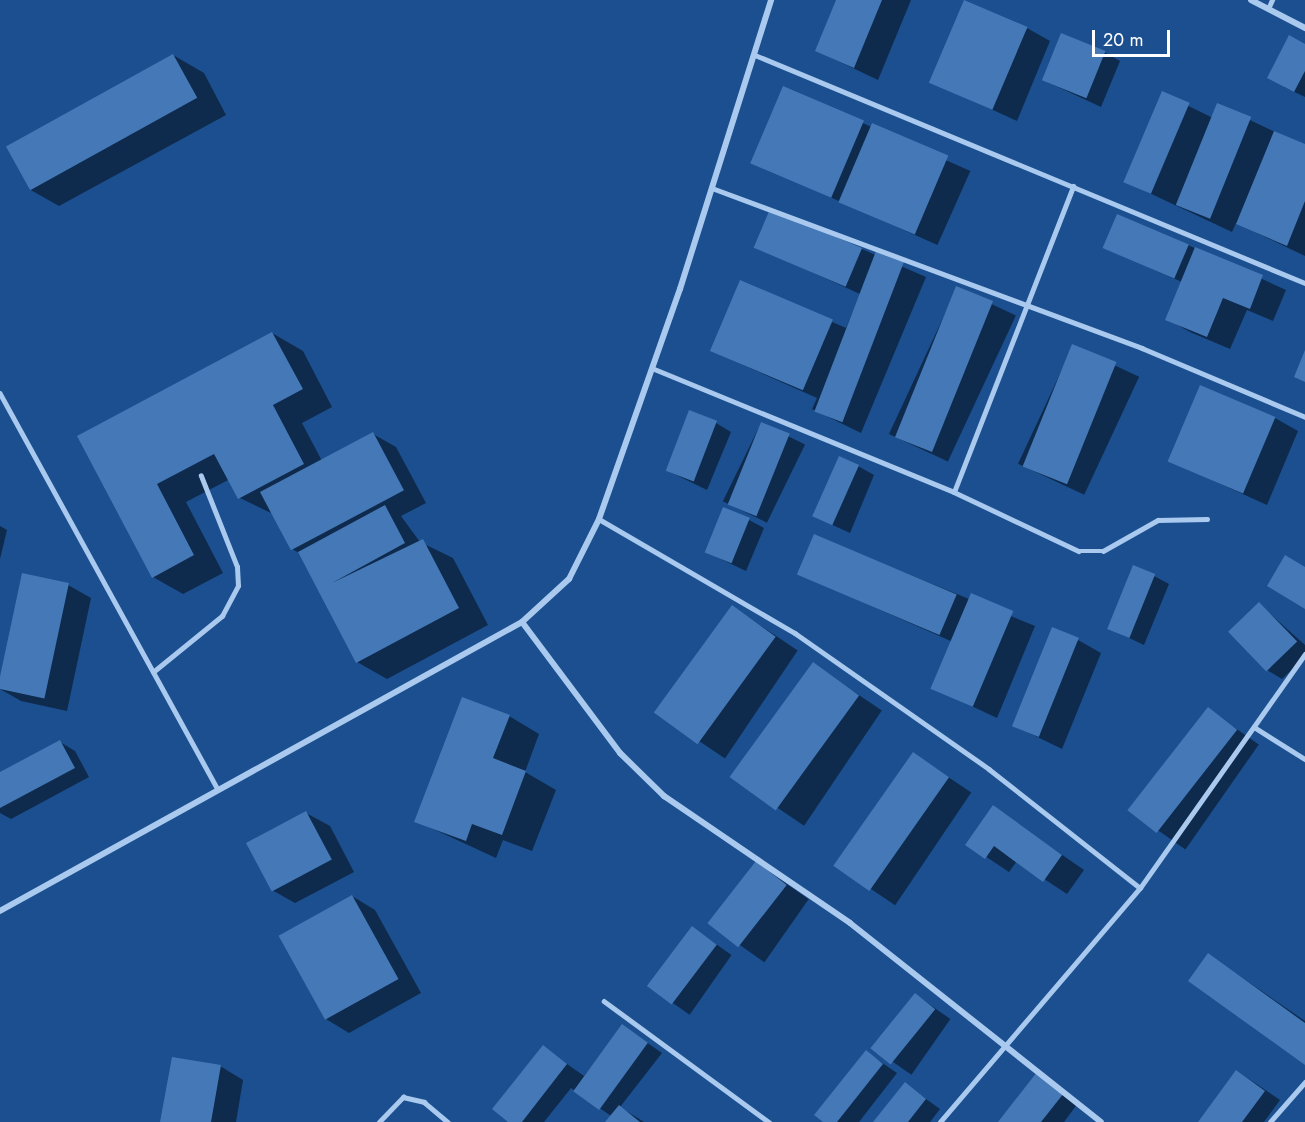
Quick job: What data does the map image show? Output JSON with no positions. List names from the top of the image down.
{
  "scale_bar": "20 m"
}
